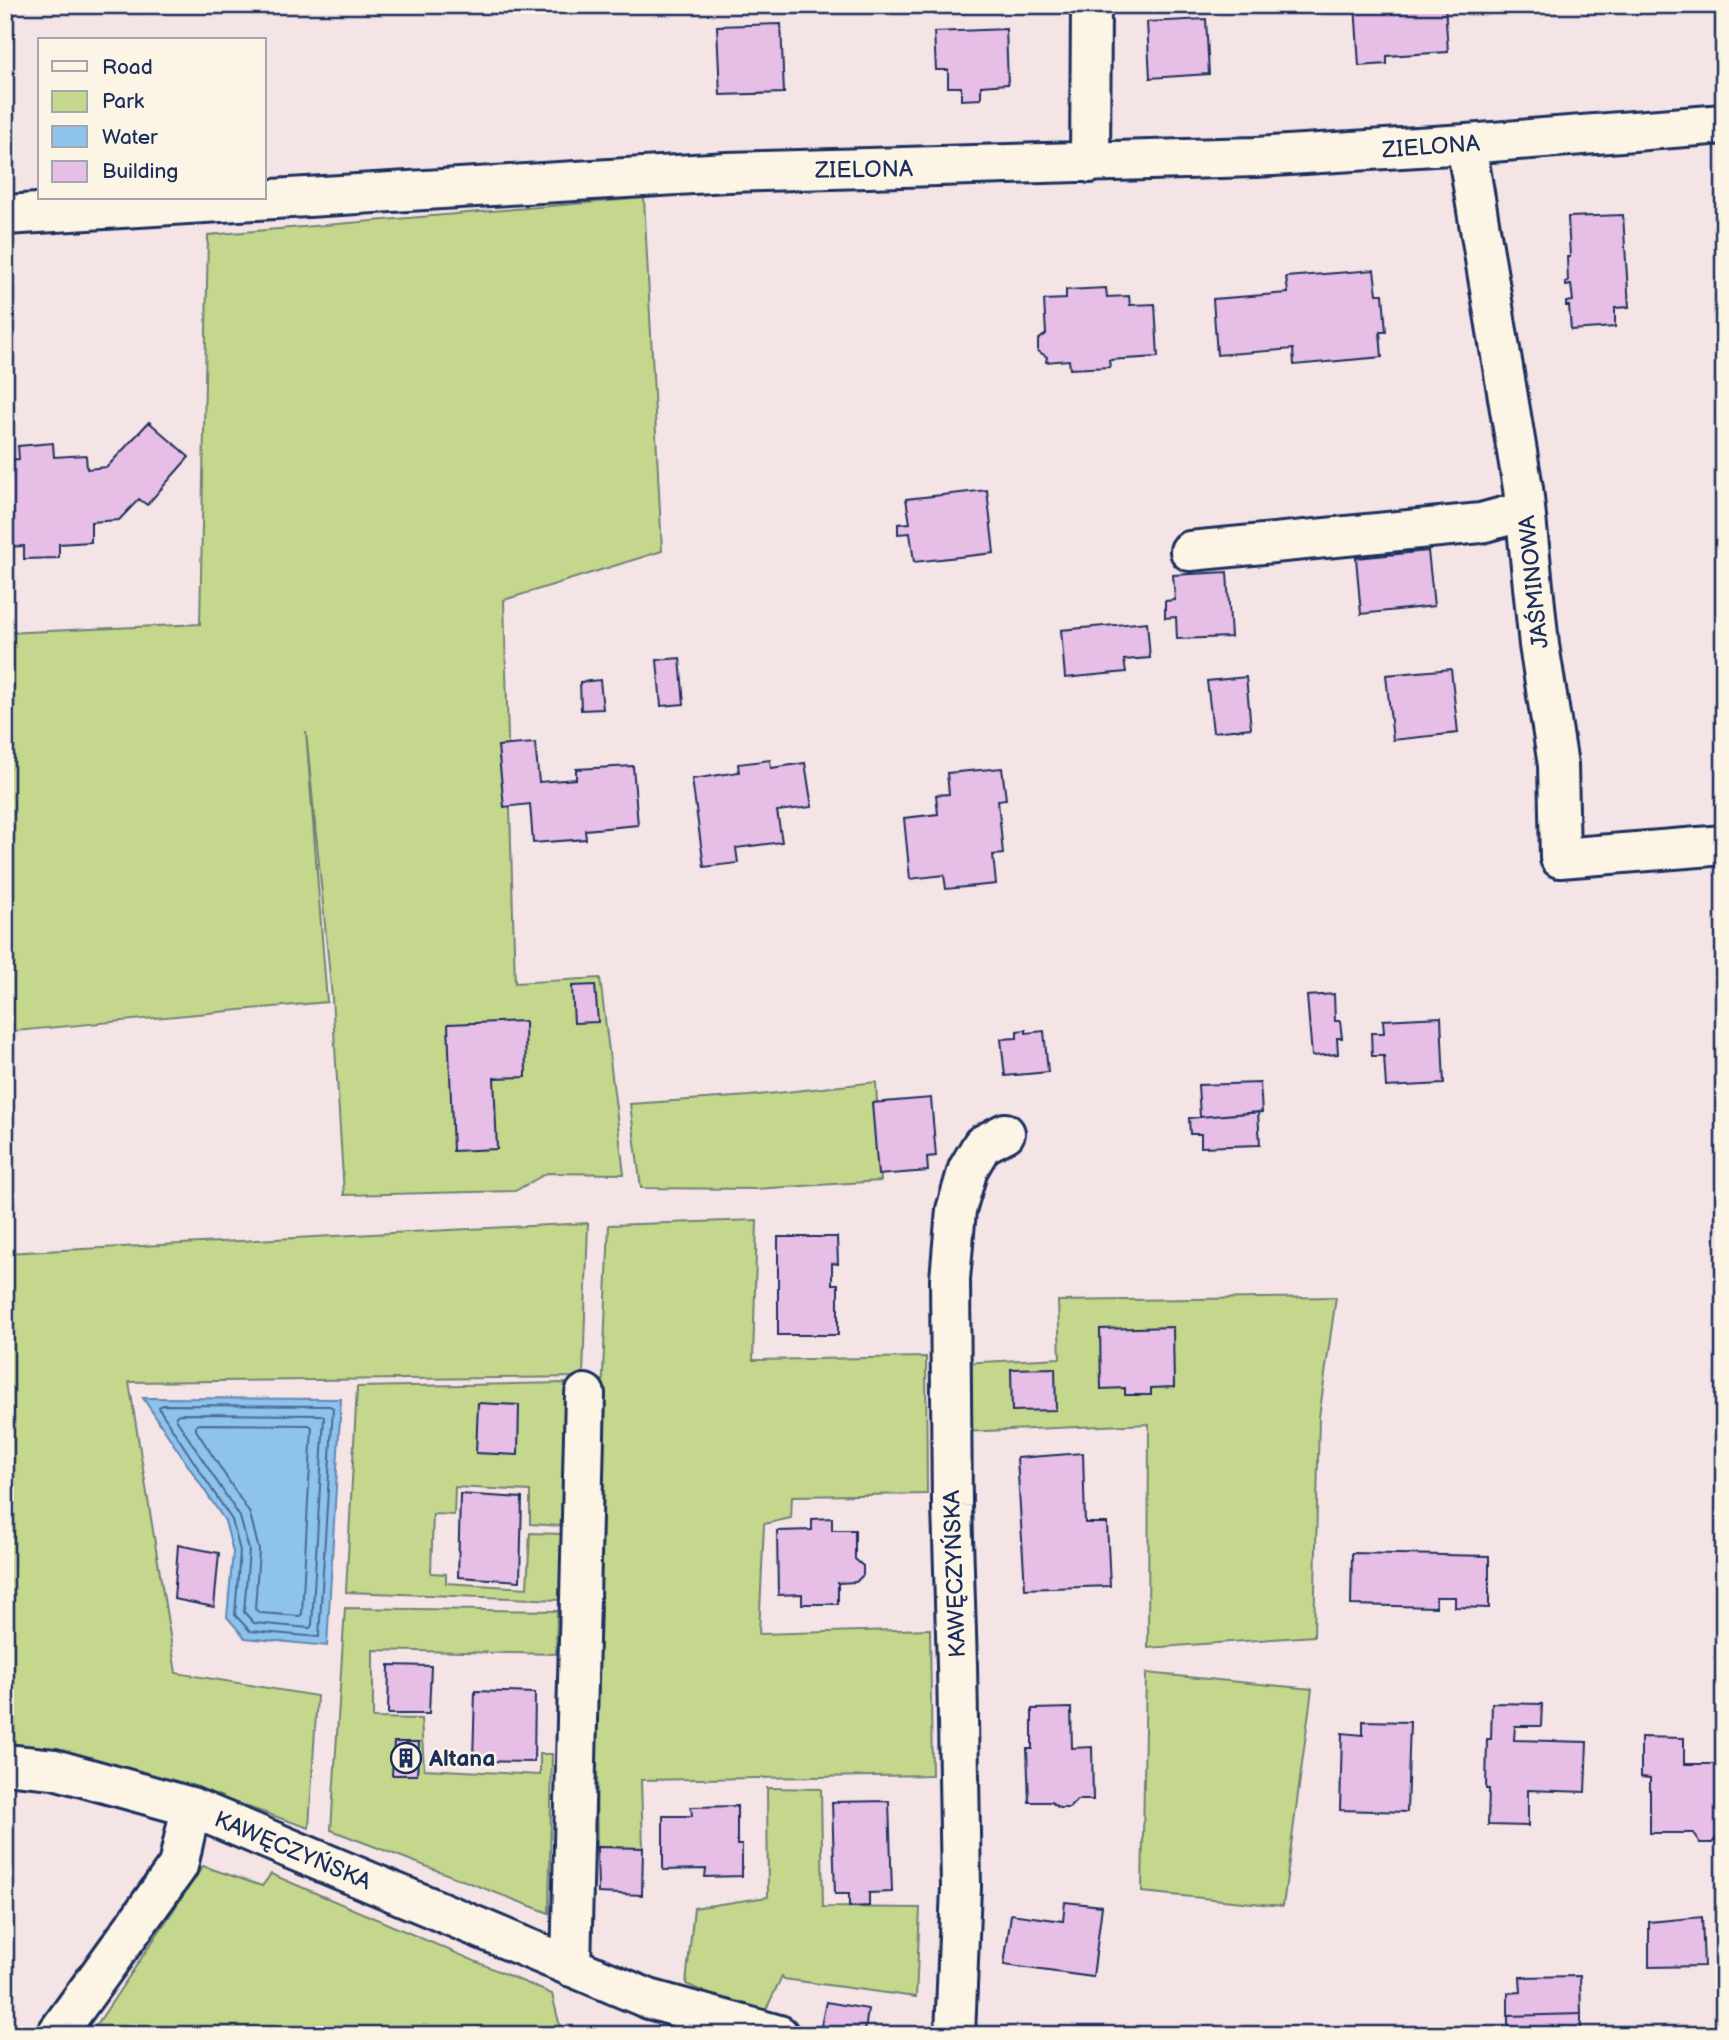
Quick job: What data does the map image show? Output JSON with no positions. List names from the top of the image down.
{
  "streets": {
    "street": ["ZIELONA", "JAŚMINOWA", "KAWĘCZYŃSKA"]
  },
  "crossings": [
    ["ZIELONA", "JAŚMINOWA"]
  ],
  "places": {
    "building": ["Altana"]
  },
  "legend": [
    "Road",
    "Park",
    "Water",
    "Building"
  ]
}
